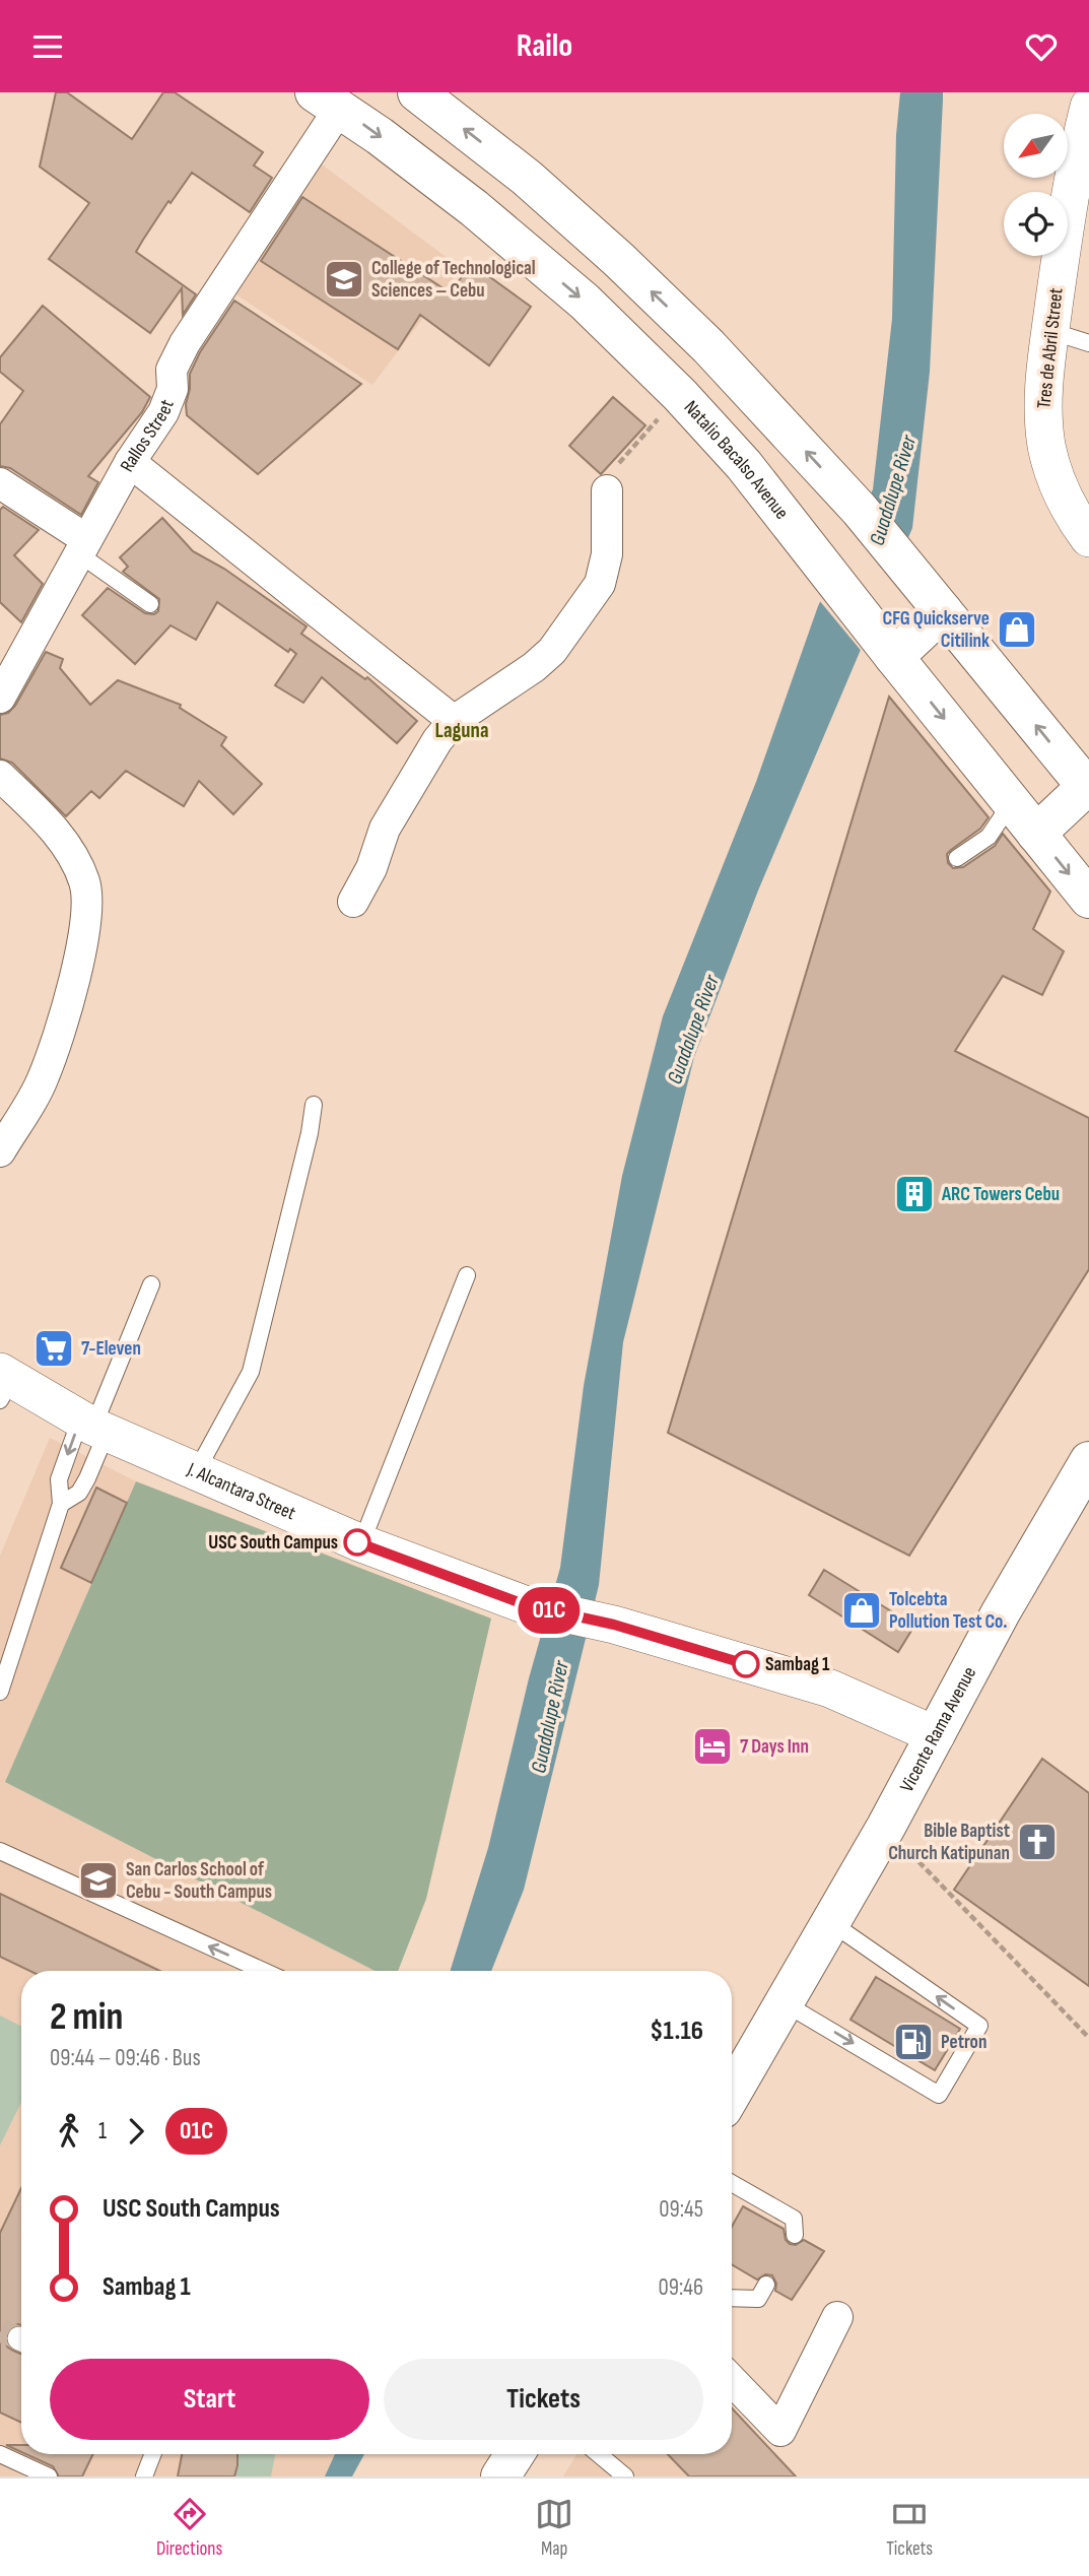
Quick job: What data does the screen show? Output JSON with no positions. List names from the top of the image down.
{
  "streets": {
    "main road": ["Natalio Bacalso Avenue", "Vicente Rama Avenue"],
    "street": ["Tres de Abril Street", "Rallos Street", "J. Alcantara Street"]
  },
  "crossings": [
    ["Rallos Street", "Natalio Bacalso Avenue"],
    ["J. Alcantara Street", "Vicente Rama Avenue"]
  ],
  "districts": ["Laguna"],
  "water": ["Guadalupe River"],
  "places": {
    "school or university": ["College of Technological Sciences – Cebu", "San Carlos School of Cebu - South Campus"],
    "shop": ["CFG Quickserve Citilink", "Tolcebta Pollution Test Co."],
    "building": ["ARC Towers Cebu"],
    "supermarket": ["7-Eleven"],
    "other": ["USC South Campus", "Sambag 1"],
    "hotel": ["7 Days Inn"],
    "church": ["Bible Baptist Church Katipunan"],
    "fuel station": ["Petron"]
  },
  "lines": ["bus line 01C"],
  "north": "bottom left",
  "page": {
    "header": "Railo",
    "on_map": "01C",
    "heading": ["2 min", "09:44 – 09:46 · Bus", "$1.16"],
    "legs": ["1", "01C"],
    "list": [
      {
        "name": "USC South Campus",
        "value": "09:45"
      },
      {
        "name": "Sambag 1",
        "value": "09:46"
      }
    ],
    "buttons": ["Start", "Tickets"],
    "tabs": ["Directions", "Map", "Tickets"]
  }
}
